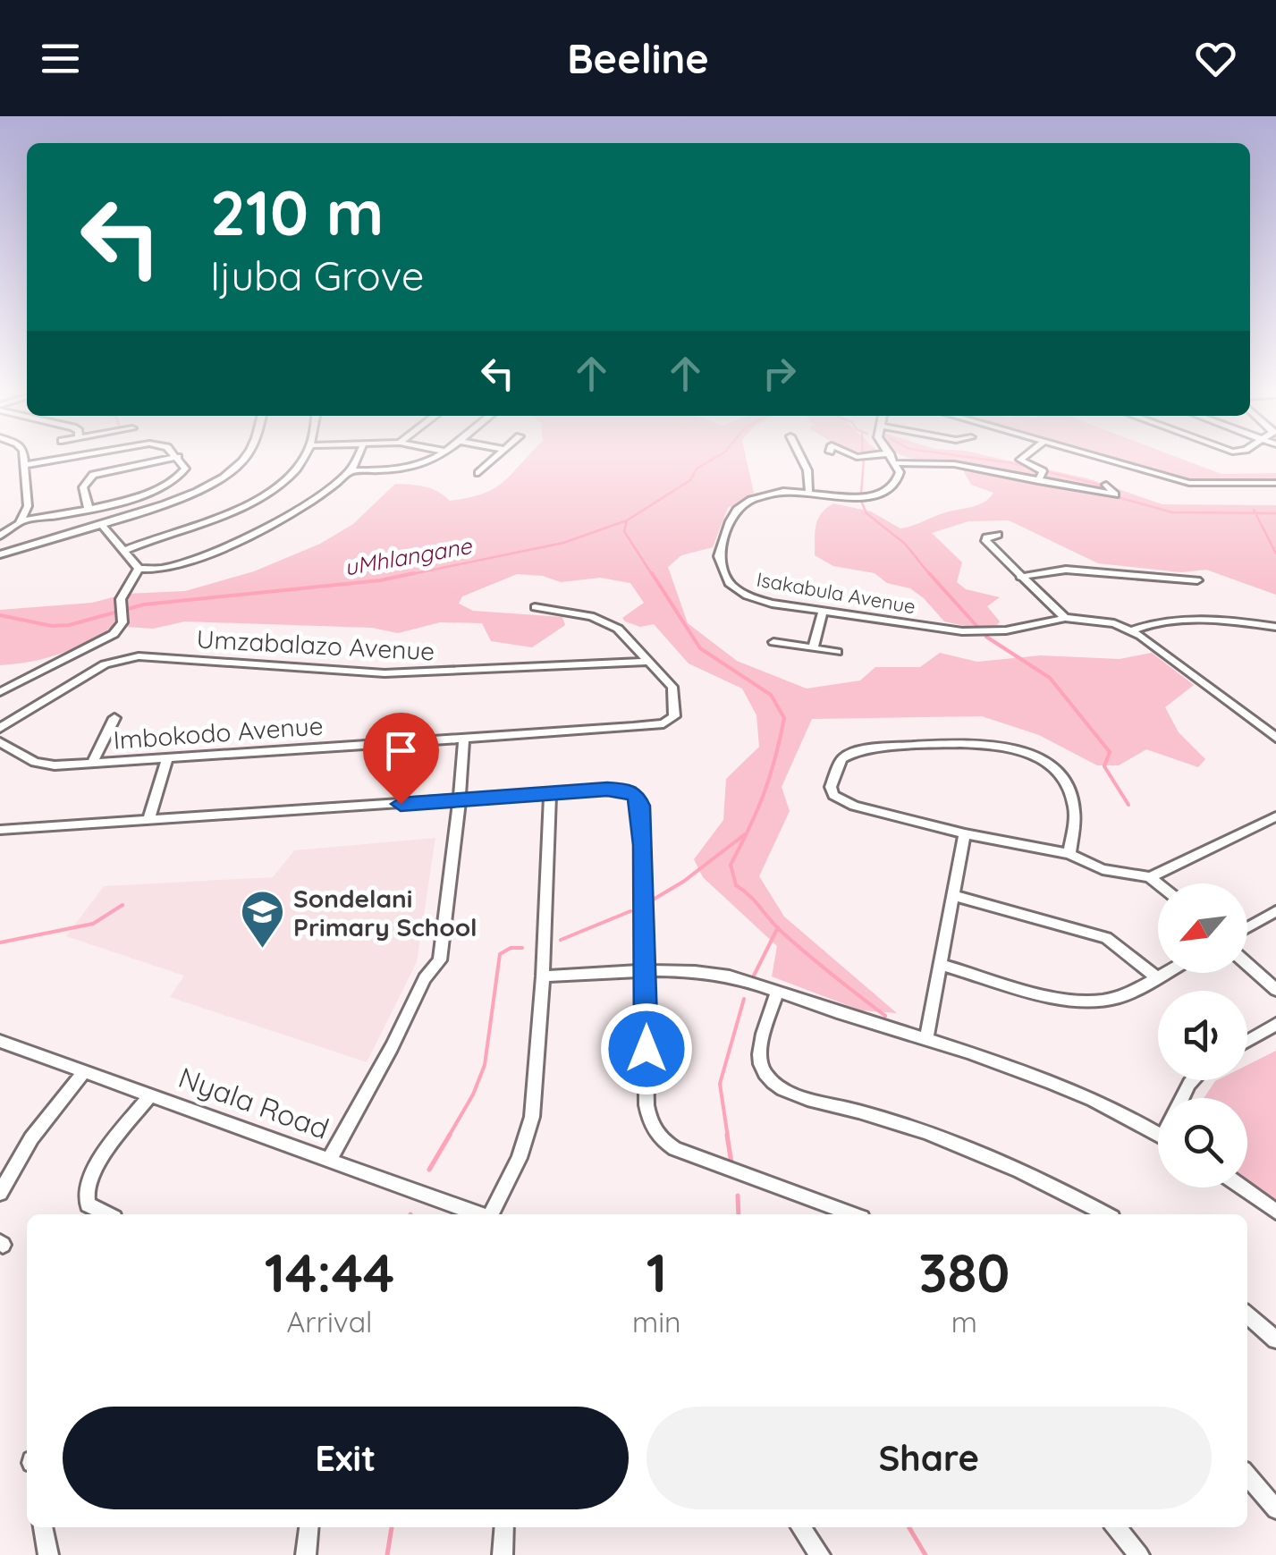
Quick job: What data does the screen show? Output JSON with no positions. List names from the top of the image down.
{
  "streets": {
    "street": [
      "Isakabula Avenue",
      "Umzabalazo Avenue",
      "Imbokodo Avenue",
      "Nyala Road"
    ]
  },
  "crossings": [
    ["Umzabalazo Avenue", "Imbokodo Avenue"]
  ],
  "water": ["uMhlangane"],
  "places": {
    "school or university": ["Sondelani Primary School"]
  },
  "north": "bottom left",
  "page": {
    "header": "Beeline",
    "turn": ["210 m", "Ijuba Grove"],
    "eta": [
      "14:44",
      "Arrival",
      "1",
      "min",
      "380",
      "m"
    ],
    "buttons": ["Exit", "Share"]
  }
}
